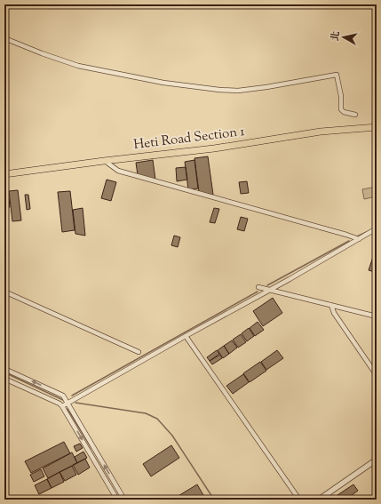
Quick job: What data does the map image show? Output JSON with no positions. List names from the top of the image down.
{
  "streets": {
    "main road": ["Heti Road Section 1"]
  },
  "north": "left"
}
